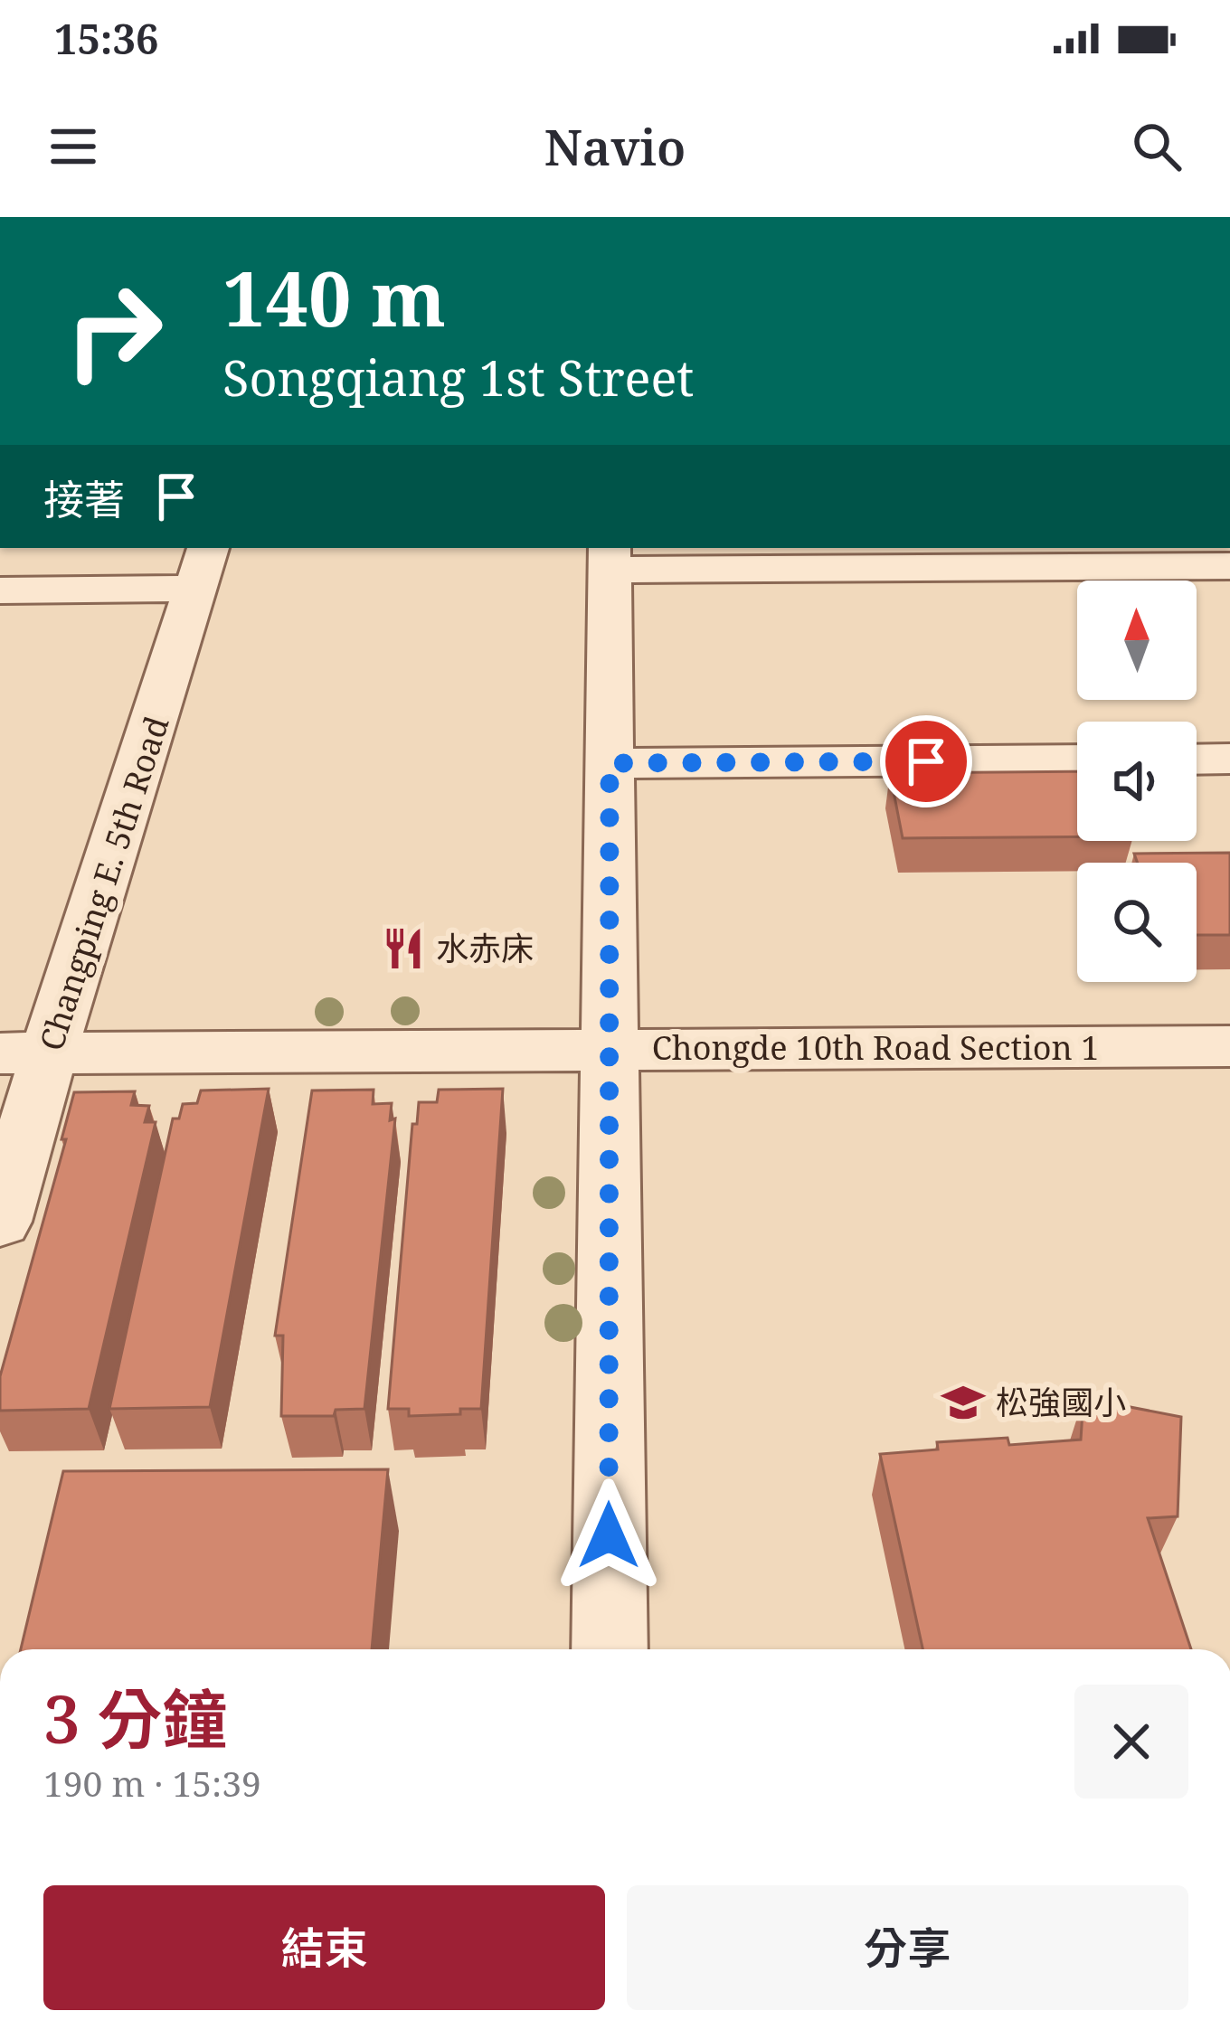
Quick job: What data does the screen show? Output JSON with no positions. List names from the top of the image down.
{
  "streets": {
    "street": ["Changping E. 5th Road", "Chongde 10th Road Section 1"]
  },
  "crossings": [
    ["Changping E. 5th Road", "Chongde 10th Road Section 1"]
  ],
  "places": {
    "restaurant": ["水赤床"],
    "school or university": ["松強國小"]
  },
  "north": "top",
  "page": {
    "status": "15:36",
    "header": "Navio",
    "turn": ["140 m", "Songqiang 1st Street"],
    "then": "接著",
    "heading": ["3 分鐘", "190 m · 15:39"],
    "buttons": ["結束", "分享"]
  }
}
